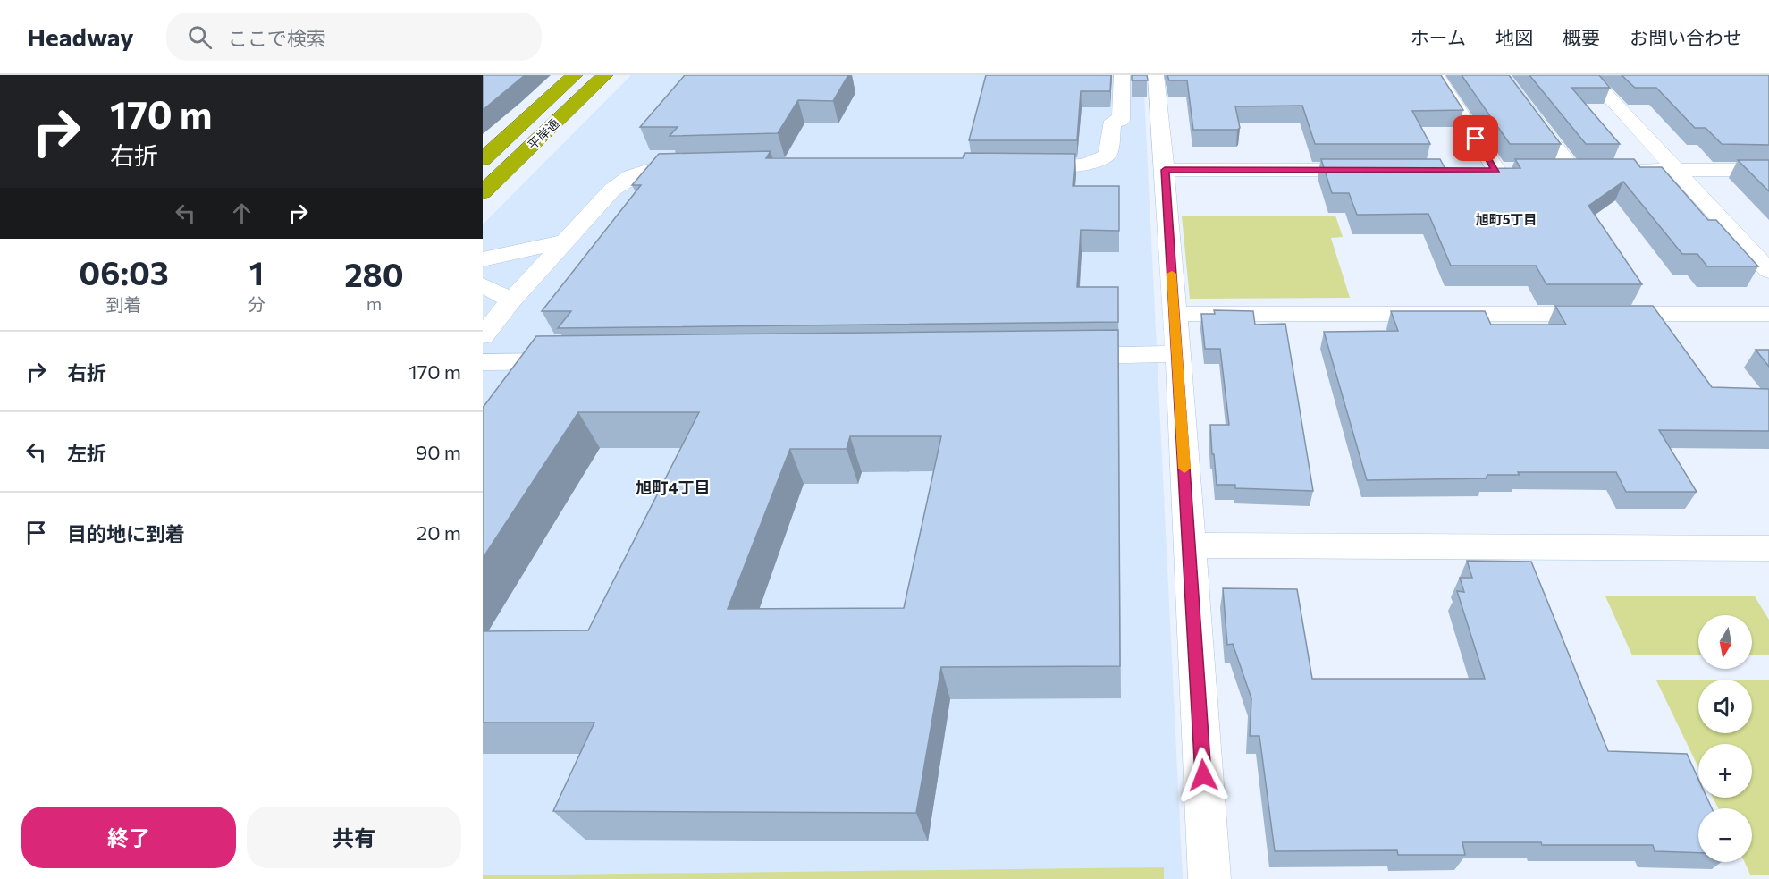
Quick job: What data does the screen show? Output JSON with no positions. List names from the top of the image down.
{
  "streets": {
    "highway": ["平岸通"]
  },
  "districts": ["旭町5丁目", "旭町4丁目"],
  "north": "bottom",
  "page": {
    "header": "Headway",
    "search": "ここで検索",
    "nav": [
      "ホーム",
      "地図",
      "概要",
      "お問い合わせ"
    ],
    "turn": ["170 m", "右折"],
    "eta": [
      "06:03",
      "到着",
      "1",
      "分",
      "280",
      "m"
    ],
    "list": [
      {
        "name": "右折",
        "value": "170 m"
      },
      {
        "name": "左折",
        "value": "90 m"
      },
      {
        "name": "目的地に到着",
        "value": "20 m"
      }
    ],
    "map_buttons": ["+", "−"],
    "buttons": ["終了", "共有"]
  }
}
